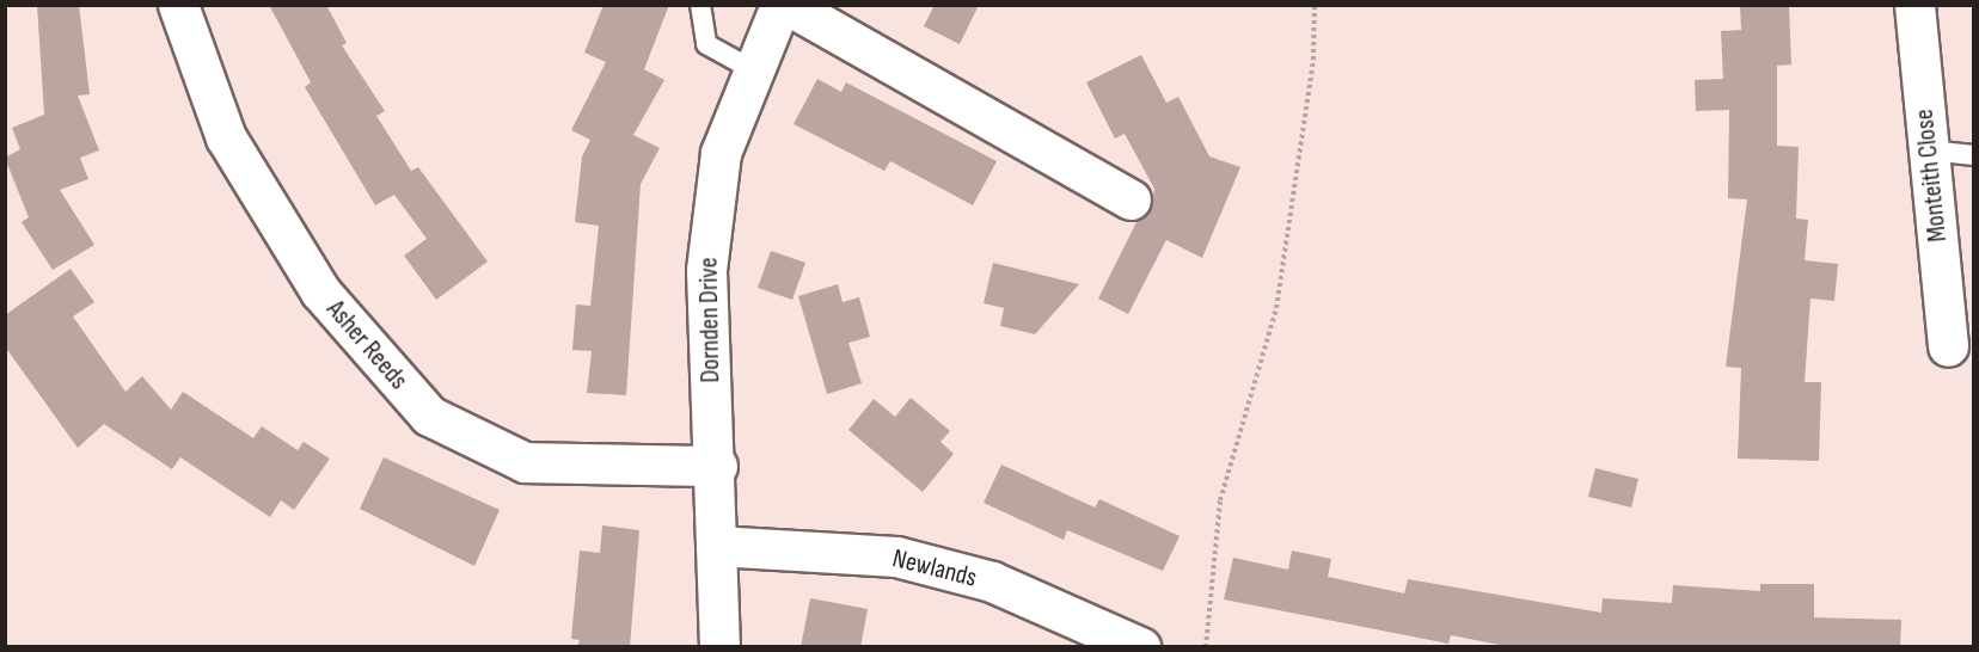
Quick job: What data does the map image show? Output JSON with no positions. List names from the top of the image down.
{
  "streets": {
    "street": [
      "Monteith Close",
      "Dornden Drive",
      "Asher Reeds",
      "Newlands"
    ]
  },
  "crossings": [
    ["Dornden Drive", "Asher Reeds"],
    ["Dornden Drive", "Newlands"]
  ]
}
